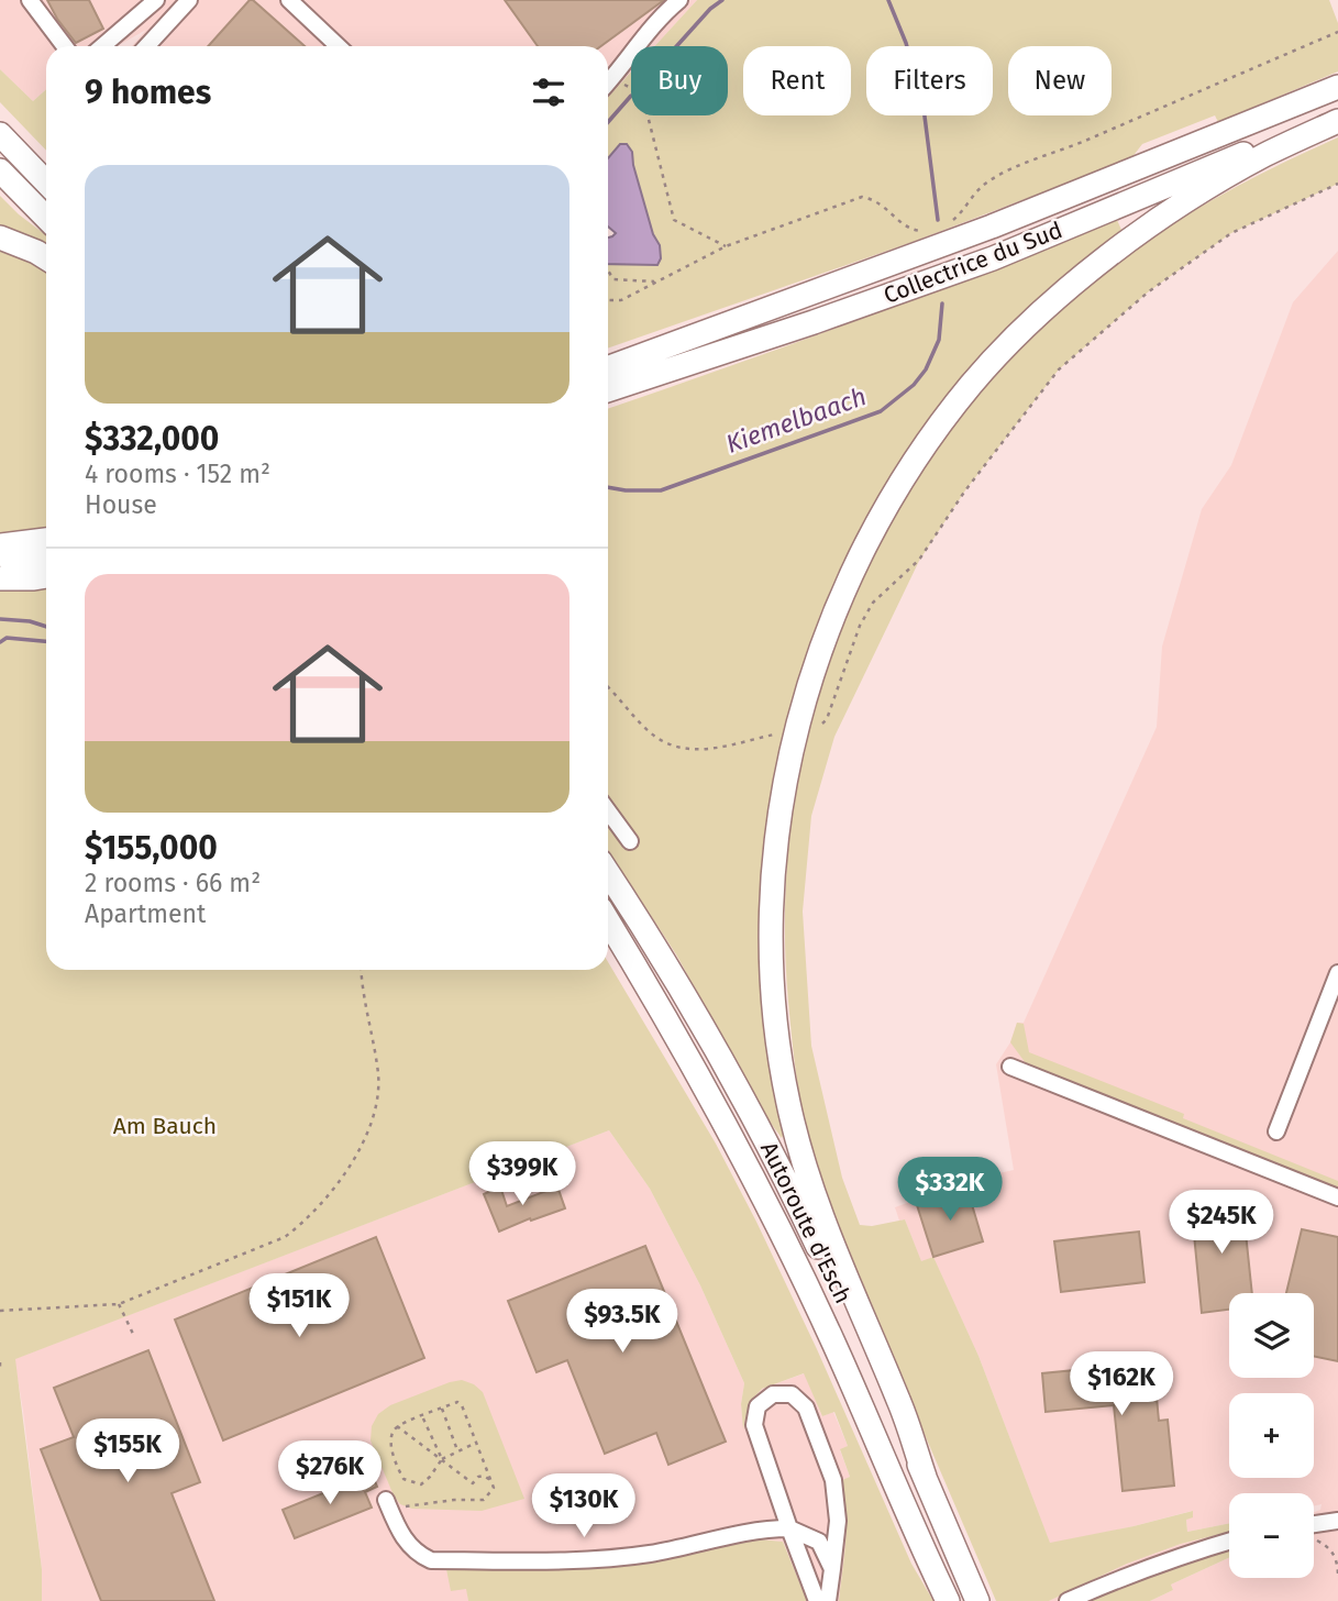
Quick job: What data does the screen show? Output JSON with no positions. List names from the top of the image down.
{
  "streets": {
    "highway": ["Collectrice du Sud", "Autoroute d'Esch"]
  },
  "water": ["Kiemelbaach"],
  "parks": ["Am Bauch"],
  "page": {
    "chip": [
      "Buy",
      "Rent",
      "Filters",
      "New"
    ],
    "heading": "9 homes",
    "list": [
      {
        "name": "$332,000",
        "note": "4 rooms · 152 m² · House"
      },
      {
        "name": "$155,000",
        "note": "2 rooms · 66 m² · Apartment"
      }
    ],
    "price": [
      "$399K",
      "$332K",
      "$245K",
      "$151K",
      "$93.5K",
      "$162K",
      "$155K",
      "$276K",
      "$130K"
    ],
    "map_buttons": ["+", "−"]
  }
}
